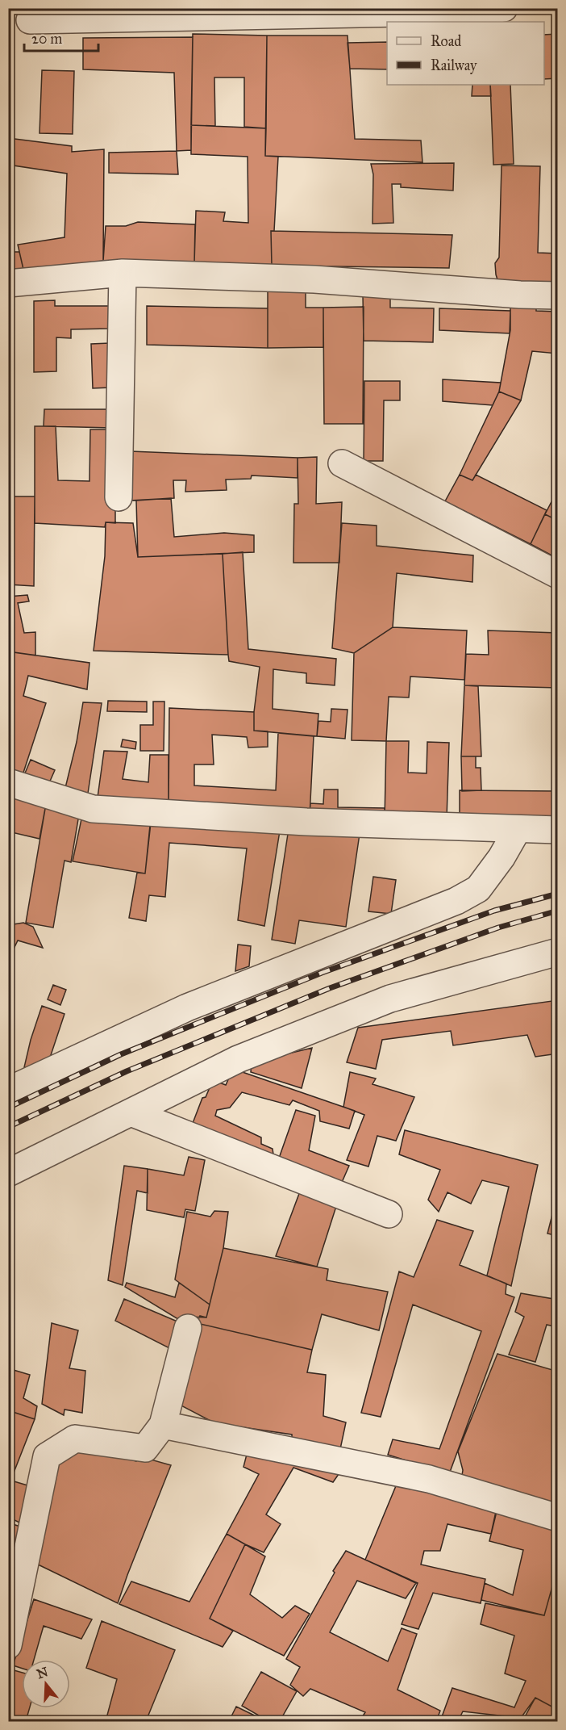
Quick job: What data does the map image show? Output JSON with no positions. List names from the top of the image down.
{
  "legend": ["Road", "Railway"],
  "scale_bar": "20 m",
  "north": "top"
}
